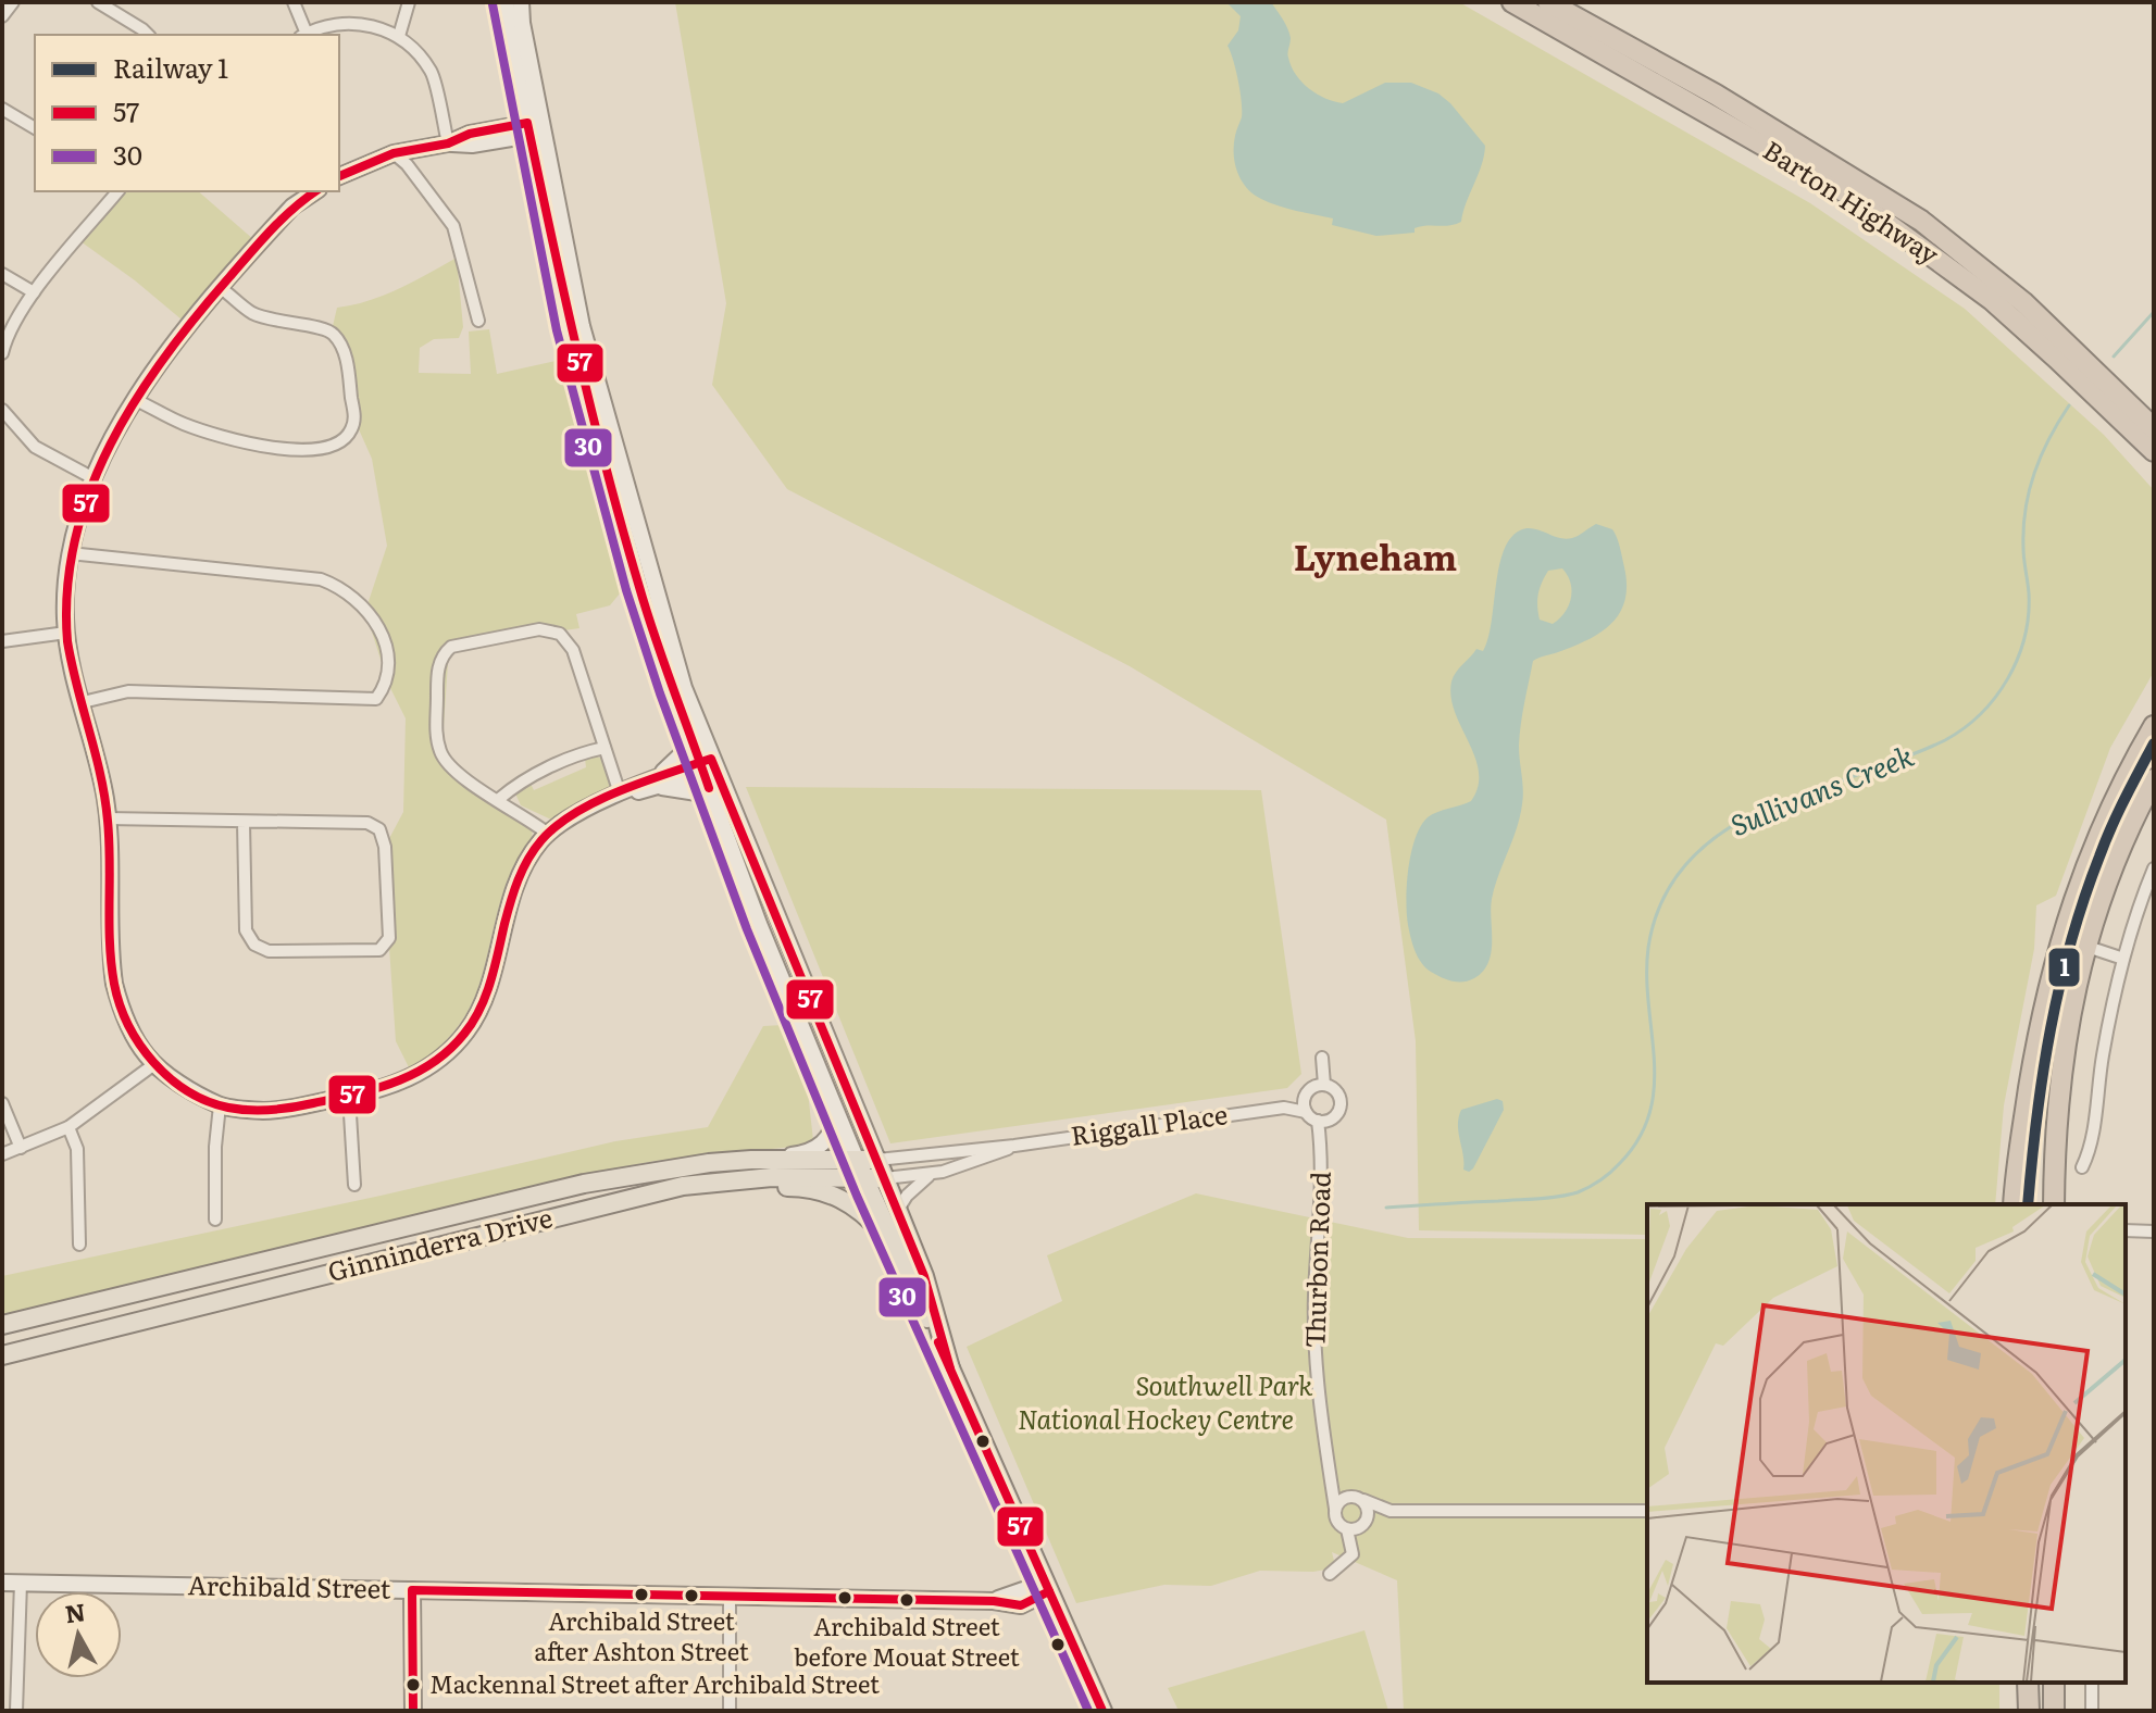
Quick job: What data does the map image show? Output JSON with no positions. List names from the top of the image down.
{
  "streets": {
    "highway": ["Barton Highway"],
    "main road": ["Ginninderra Drive"],
    "street": ["Riggall Place", "Thurbon Road", "Archibald Street"]
  },
  "crossings": [
    ["Riggall Place", "Ginninderra Drive"],
    ["Riggall Place", "Thurbon Road"]
  ],
  "districts": ["Lyneham"],
  "water": ["Sullivans Creek"],
  "parks": ["Southwell Park", "National Hockey Centre"],
  "places": ["Archibald Street after Ashton Street", "Archibald Street before Mouat Street", "Mackennal Street after Archibald Street"],
  "lines": ["transit line 30", "transit line 57", "rail line 1"],
  "legend": ["Railway 1", "57", "30"],
  "north": "top"
}
